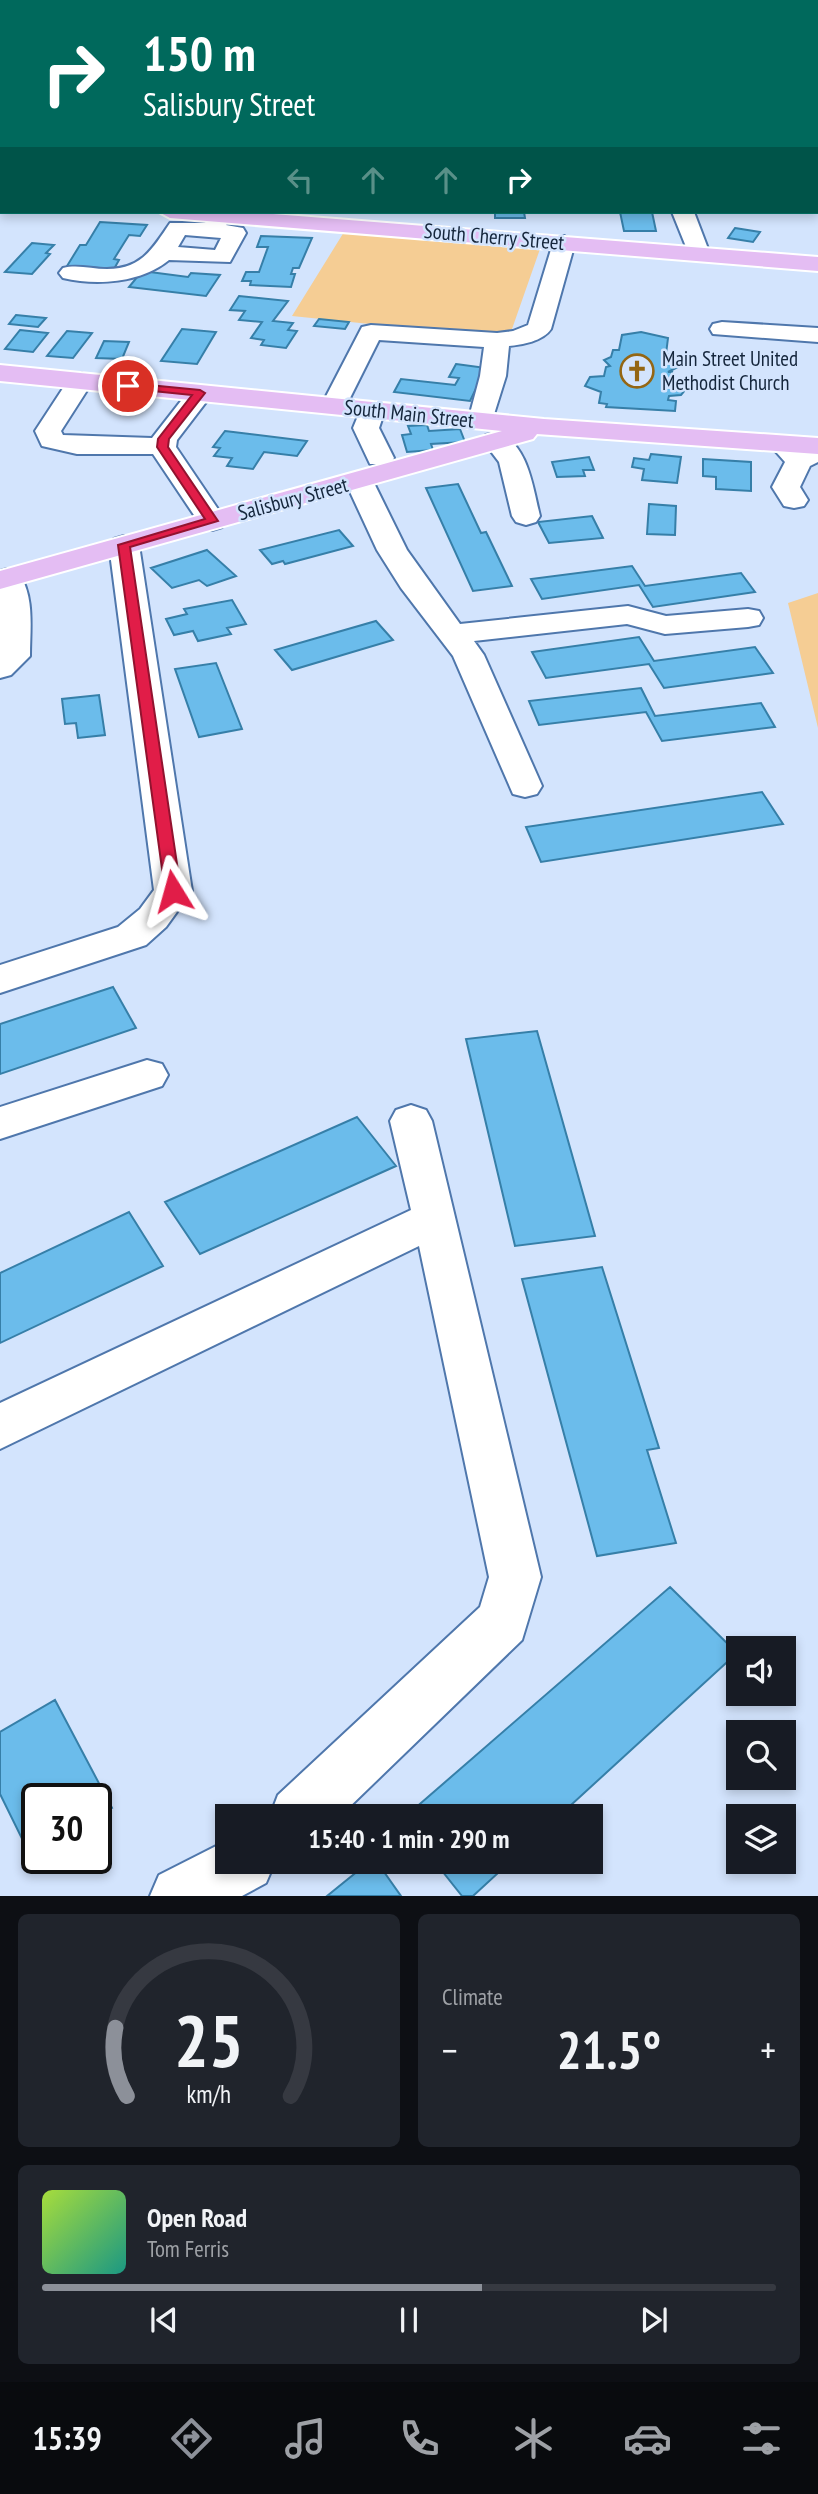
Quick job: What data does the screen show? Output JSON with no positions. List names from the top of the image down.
{
  "streets": {
    "main road": ["South Cherry Street", "South Main Street", "Salisbury Street"]
  },
  "crossings": [
    ["South Main Street", "Salisbury Street"]
  ],
  "places": {
    "church": ["Main Street United Methodist Church"]
  },
  "page": {
    "turn": ["150 m", "Salisbury Street"],
    "limit": "30",
    "trip": "15:40 · 1 min · 290 m",
    "tile": "Climate",
    "heat": ["−", "21.5°", "+"],
    "song": ["Open Road", "Tom Ferris"],
    "tabs": "15:39",
    "gauge": ["25", "km/h"]
  }
}
